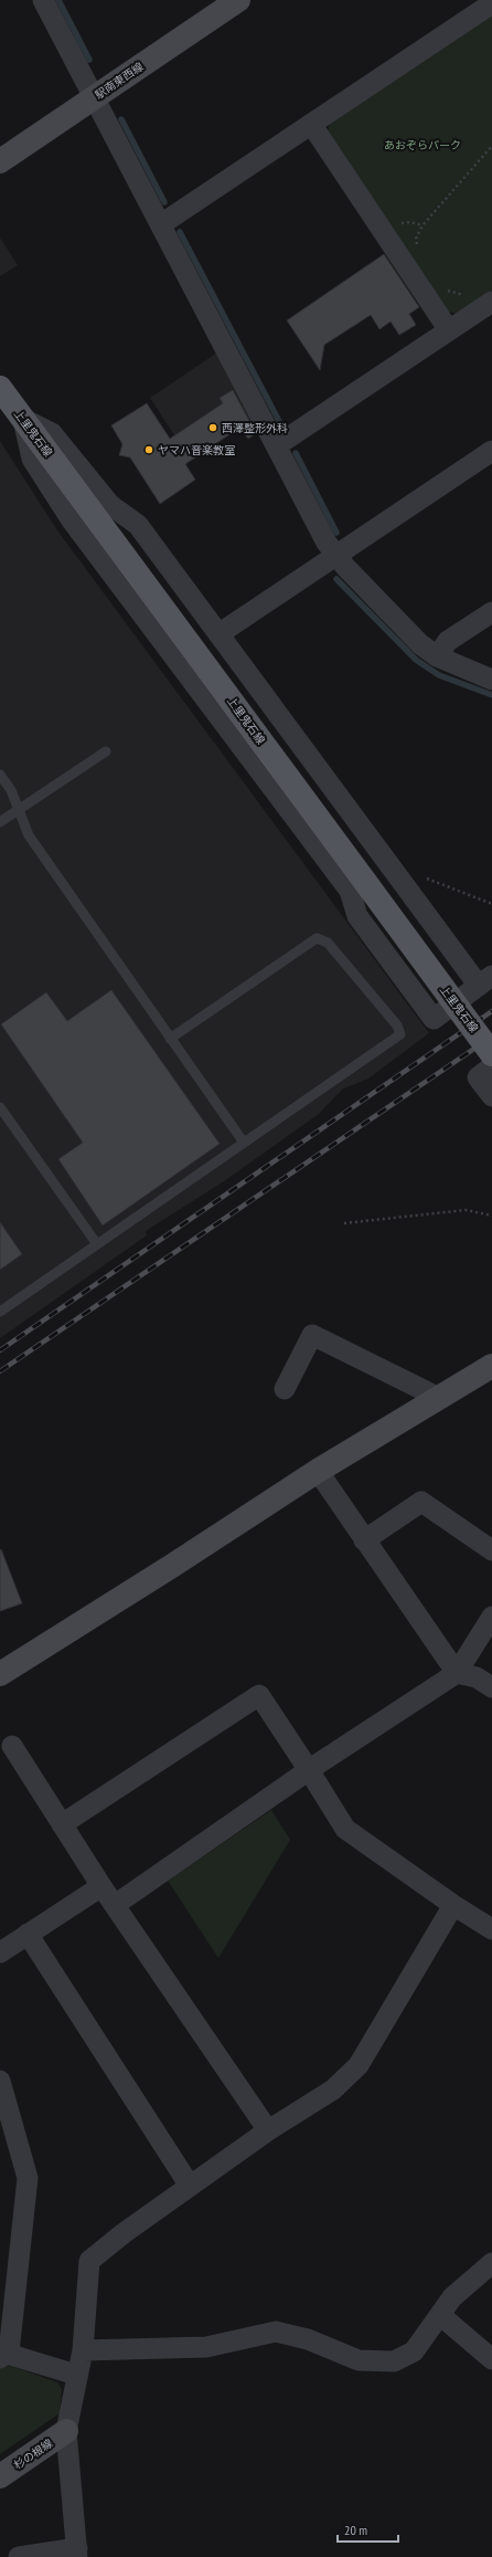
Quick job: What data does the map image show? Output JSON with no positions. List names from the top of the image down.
{
  "streets": {
    "main road": ["上里鬼石線"],
    "street": ["駅南東西線", "杉の根線"]
  },
  "parks": ["あおぞらパーク"],
  "places": ["西澤整形外科", "ヤマハ音楽教室"],
  "scale_bar": "20 m"
}
